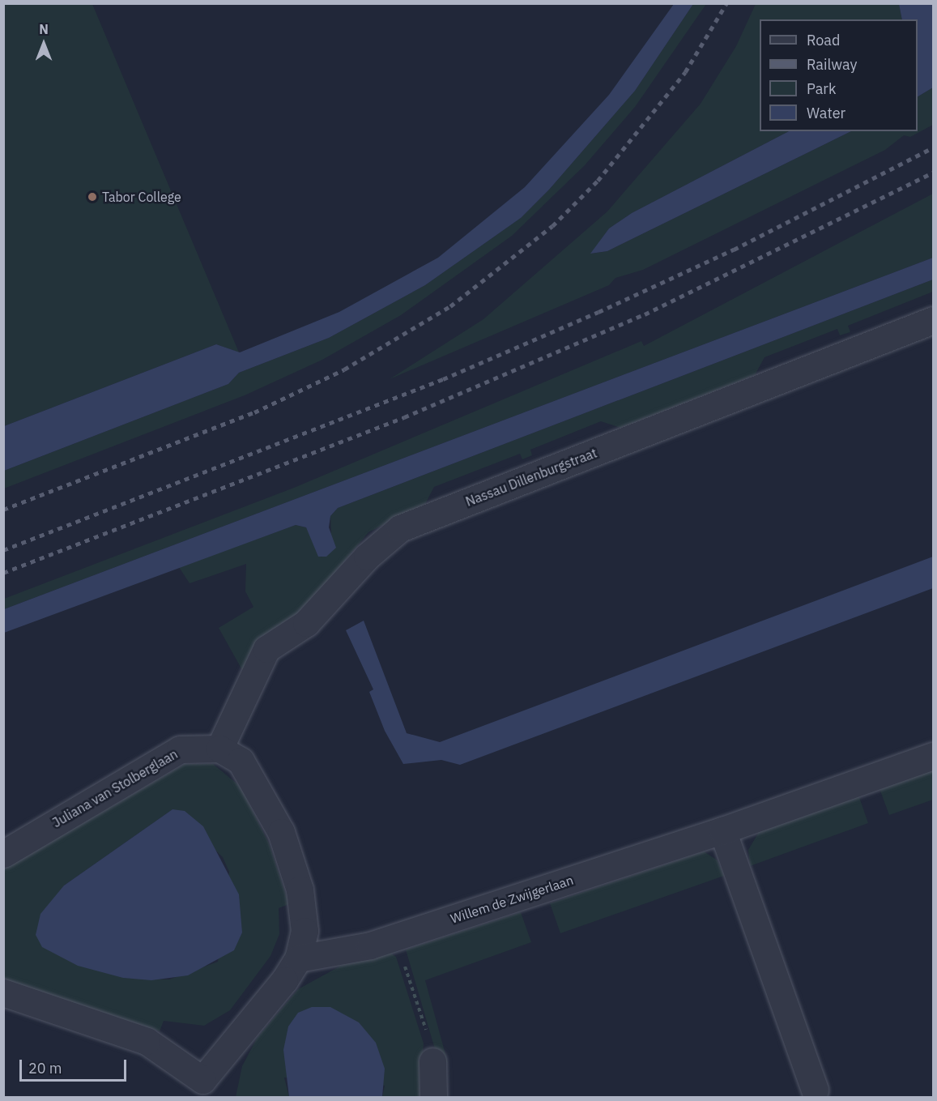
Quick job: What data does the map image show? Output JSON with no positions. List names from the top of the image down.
{
  "streets": {
    "street": ["Nassau Dillenburgstraat", "Juliana van Stolberglaan", "Willem de Zwijgerlaan"]
  },
  "crossings": [
    ["Nassau Dillenburgstraat", "Juliana van Stolberglaan"]
  ],
  "places": ["Tabor College"],
  "legend": [
    "Road",
    "Railway",
    "Park",
    "Water"
  ],
  "scale_bar": "20 m",
  "north": "top"
}
